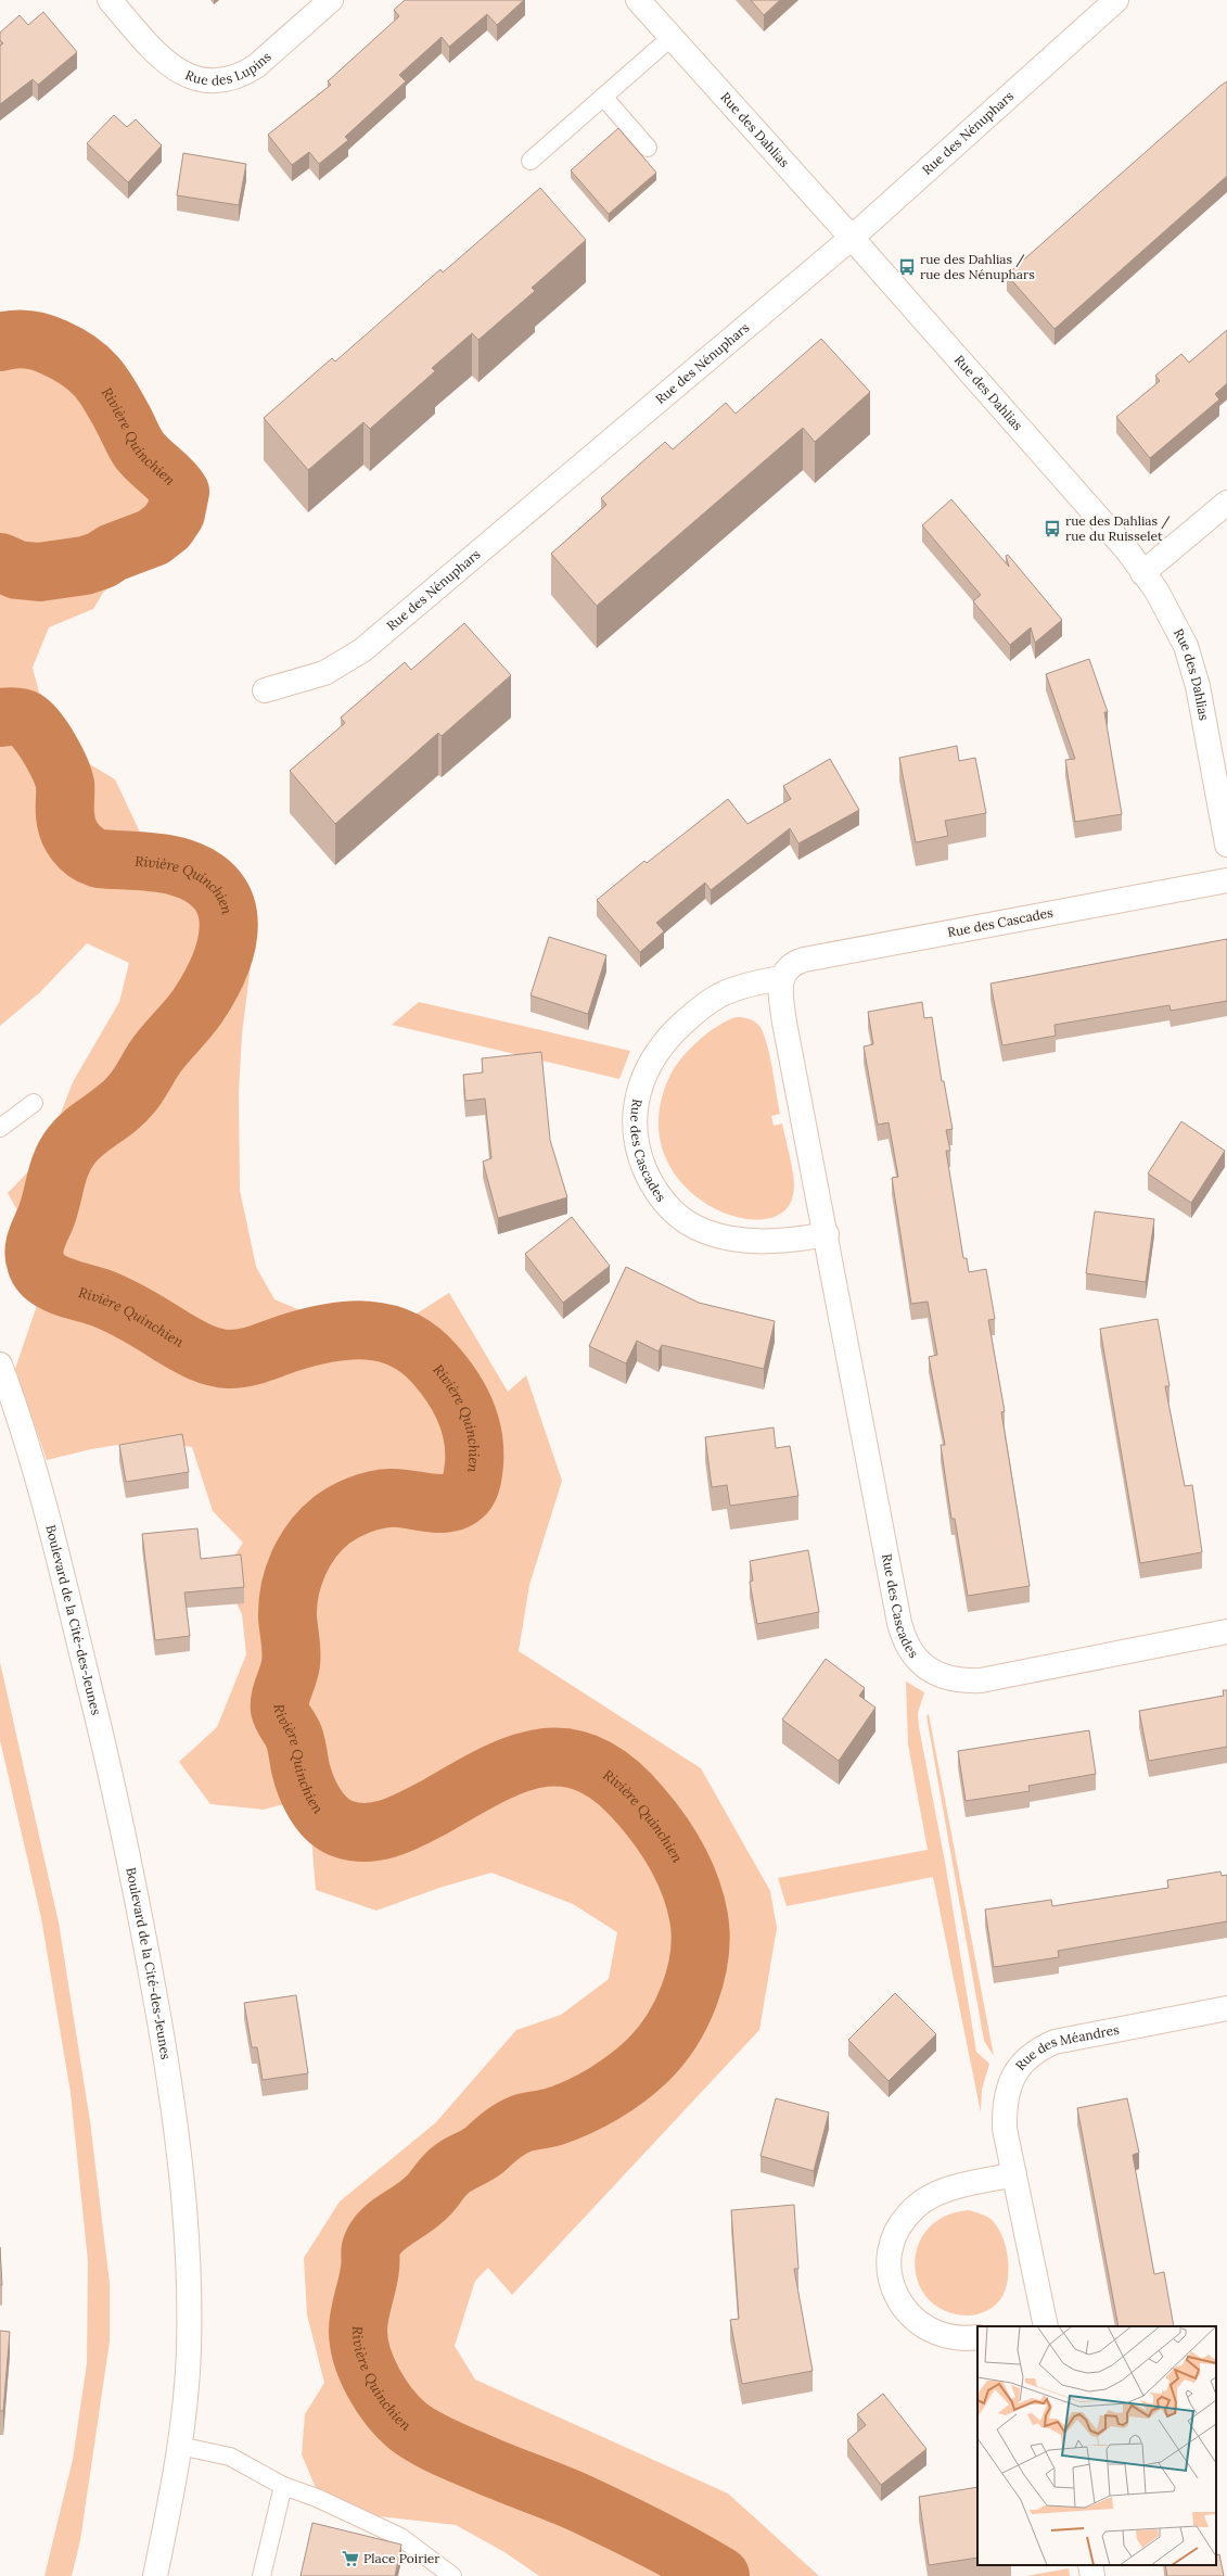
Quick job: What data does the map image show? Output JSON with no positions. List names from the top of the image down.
{
  "streets": {
    "street": [
      "Rue des Lupins",
      "Rue des Dahlias",
      "Rue des Nénuphars",
      "Rue des Cascades",
      "Boulevard de la Cité-des-Jeunes",
      "Rue des Méandres"
    ]
  },
  "crossings": [
    ["Rue des Dahlias", "Rue des Nénuphars"]
  ],
  "water": ["Rivière Quinchien"],
  "places": {
    "bus stop": ["rue des Dahlias / rue des Nénuphars", "rue des Dahlias / rue du Ruisselet"],
    "supermarket": ["Place Poirier"]
  }
}
